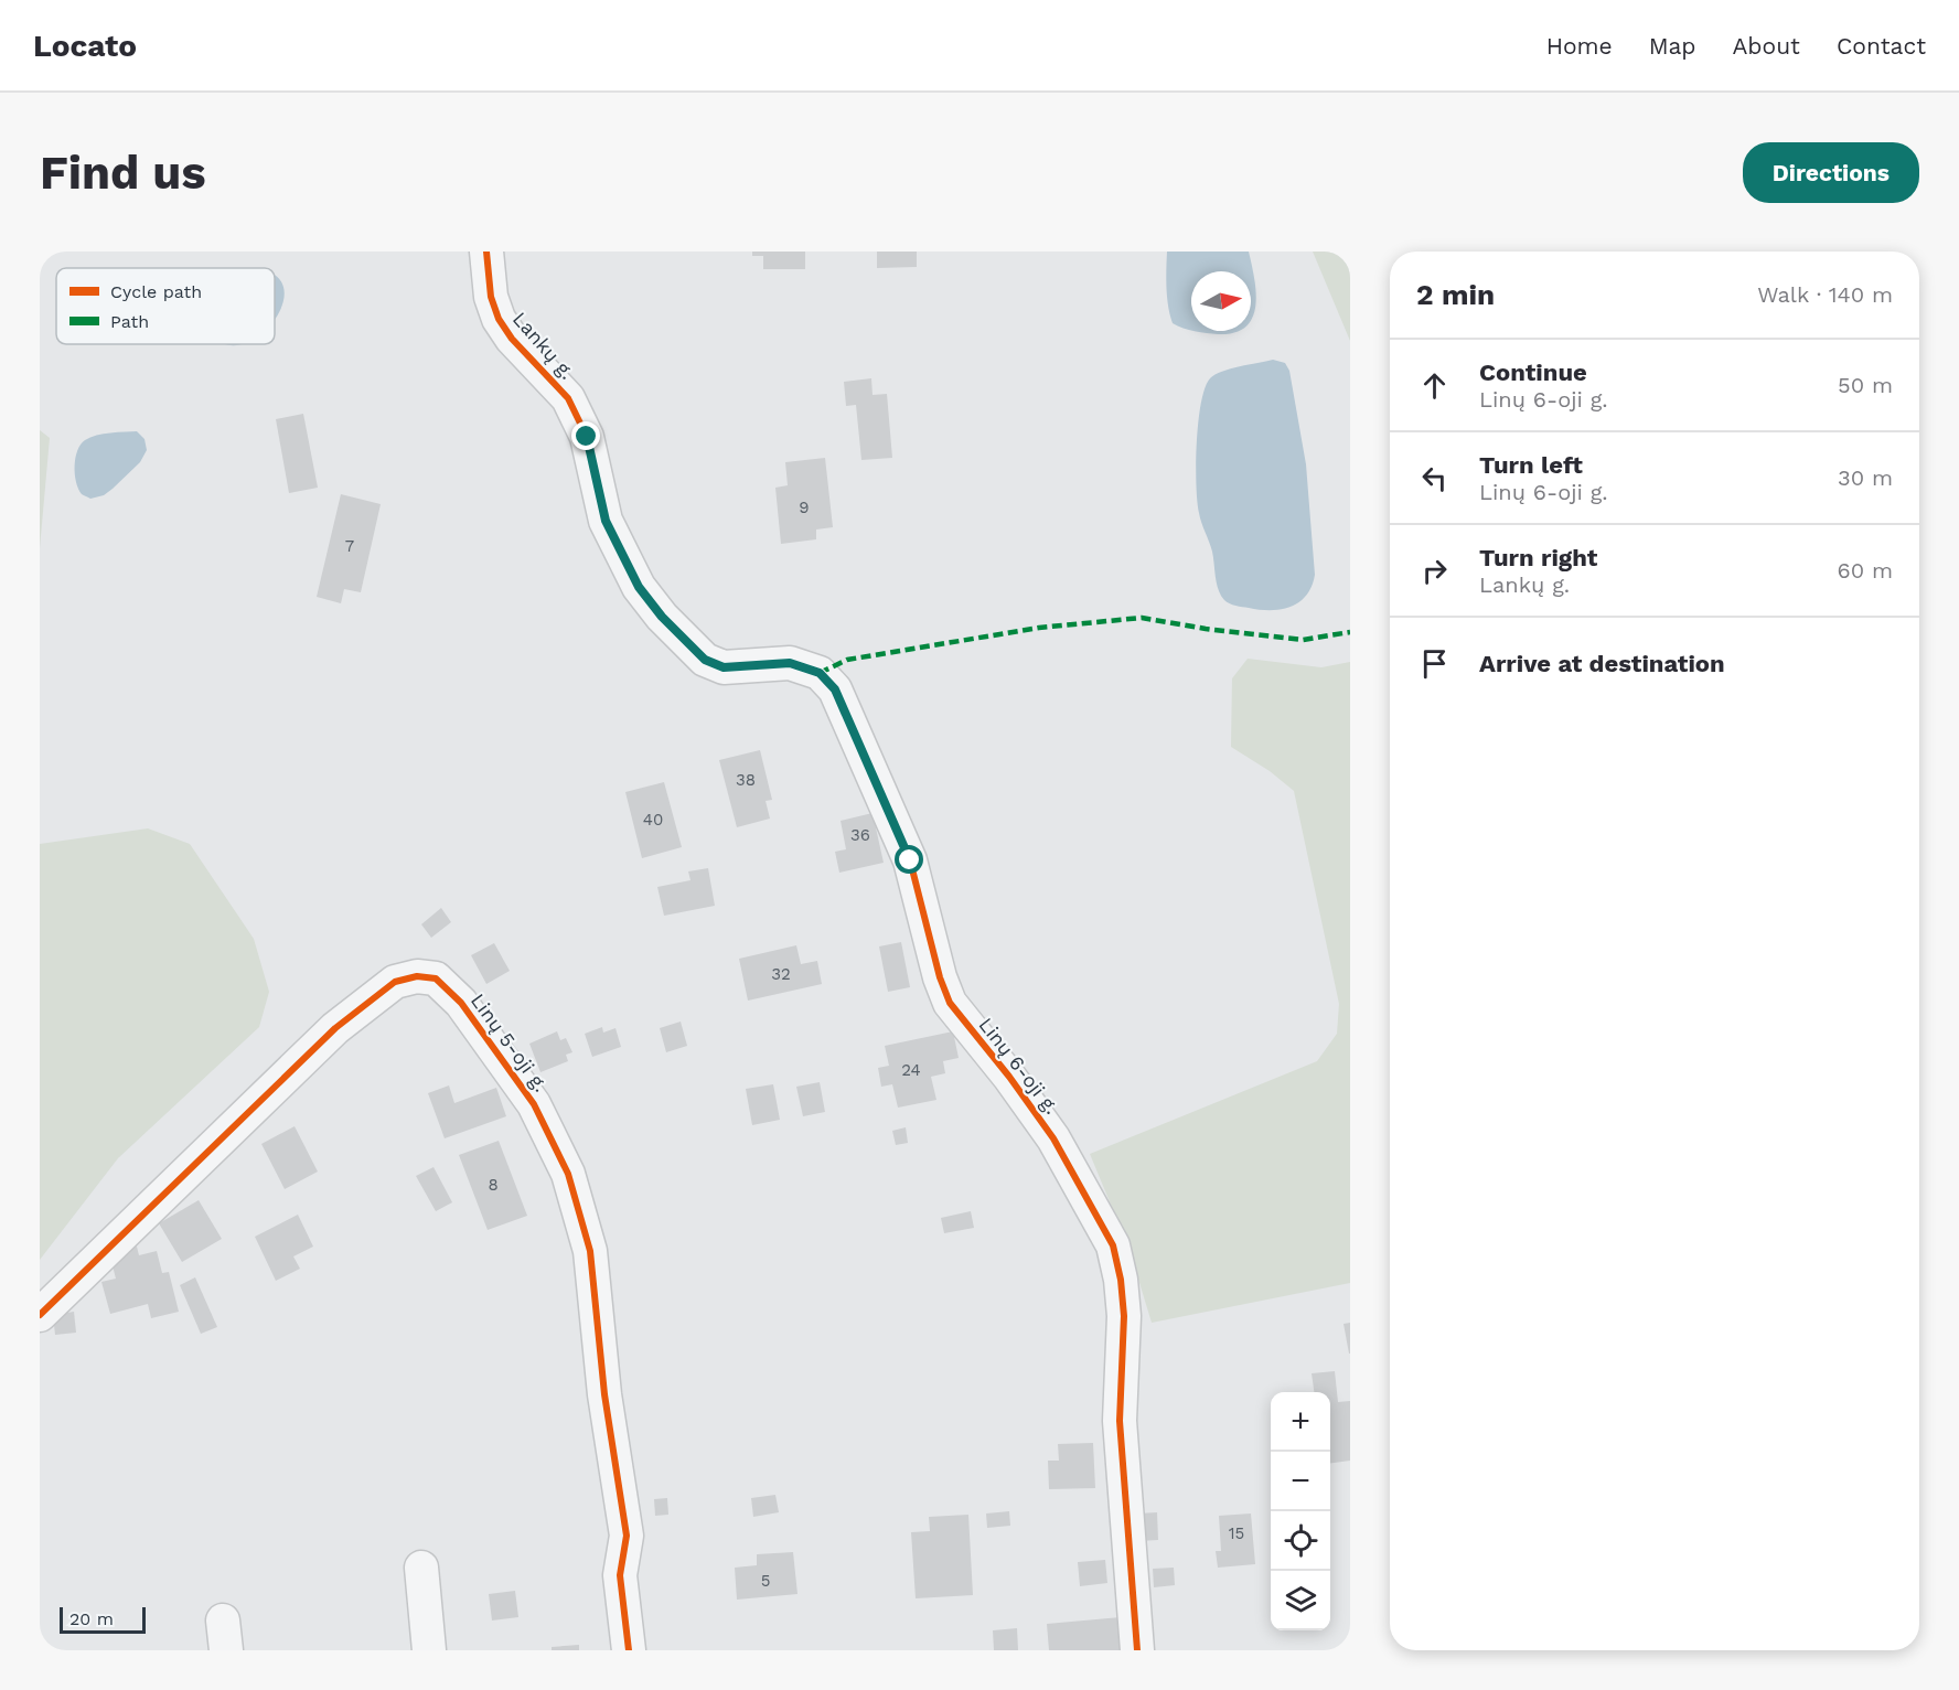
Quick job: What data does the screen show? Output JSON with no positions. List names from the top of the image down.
{
  "streets": {
    "street": ["Lankų g.", "Linų 5-oji g.", "Linų 6-oji g."]
  },
  "crossings": [
    ["Lankų g.", "Linų 6-oji g."]
  ],
  "house_numbers": [
    "9",
    "7",
    "38",
    "40",
    "36",
    "32",
    "24",
    "8",
    "15",
    "5"
  ],
  "legend": ["Cycle path", "Path"],
  "scale_bar": "20 m",
  "north": "right",
  "page": {
    "header": "Locato",
    "nav": [
      "Home",
      "Map",
      "About",
      "Contact"
    ],
    "buttons": "Directions",
    "title": "Find us",
    "heading": ["2 min", "Walk · 140 m"],
    "list": [
      ["Continue", "Linų 6-oji g.", "50 m"],
      ["Turn left", "Linų 6-oji g.", "30 m"],
      ["Turn right", "Lankų g.", "60 m"],
      "Arrive at destination"
    ],
    "map_buttons": ["+", "−"],
    "scale": "20 m"
  }
}
